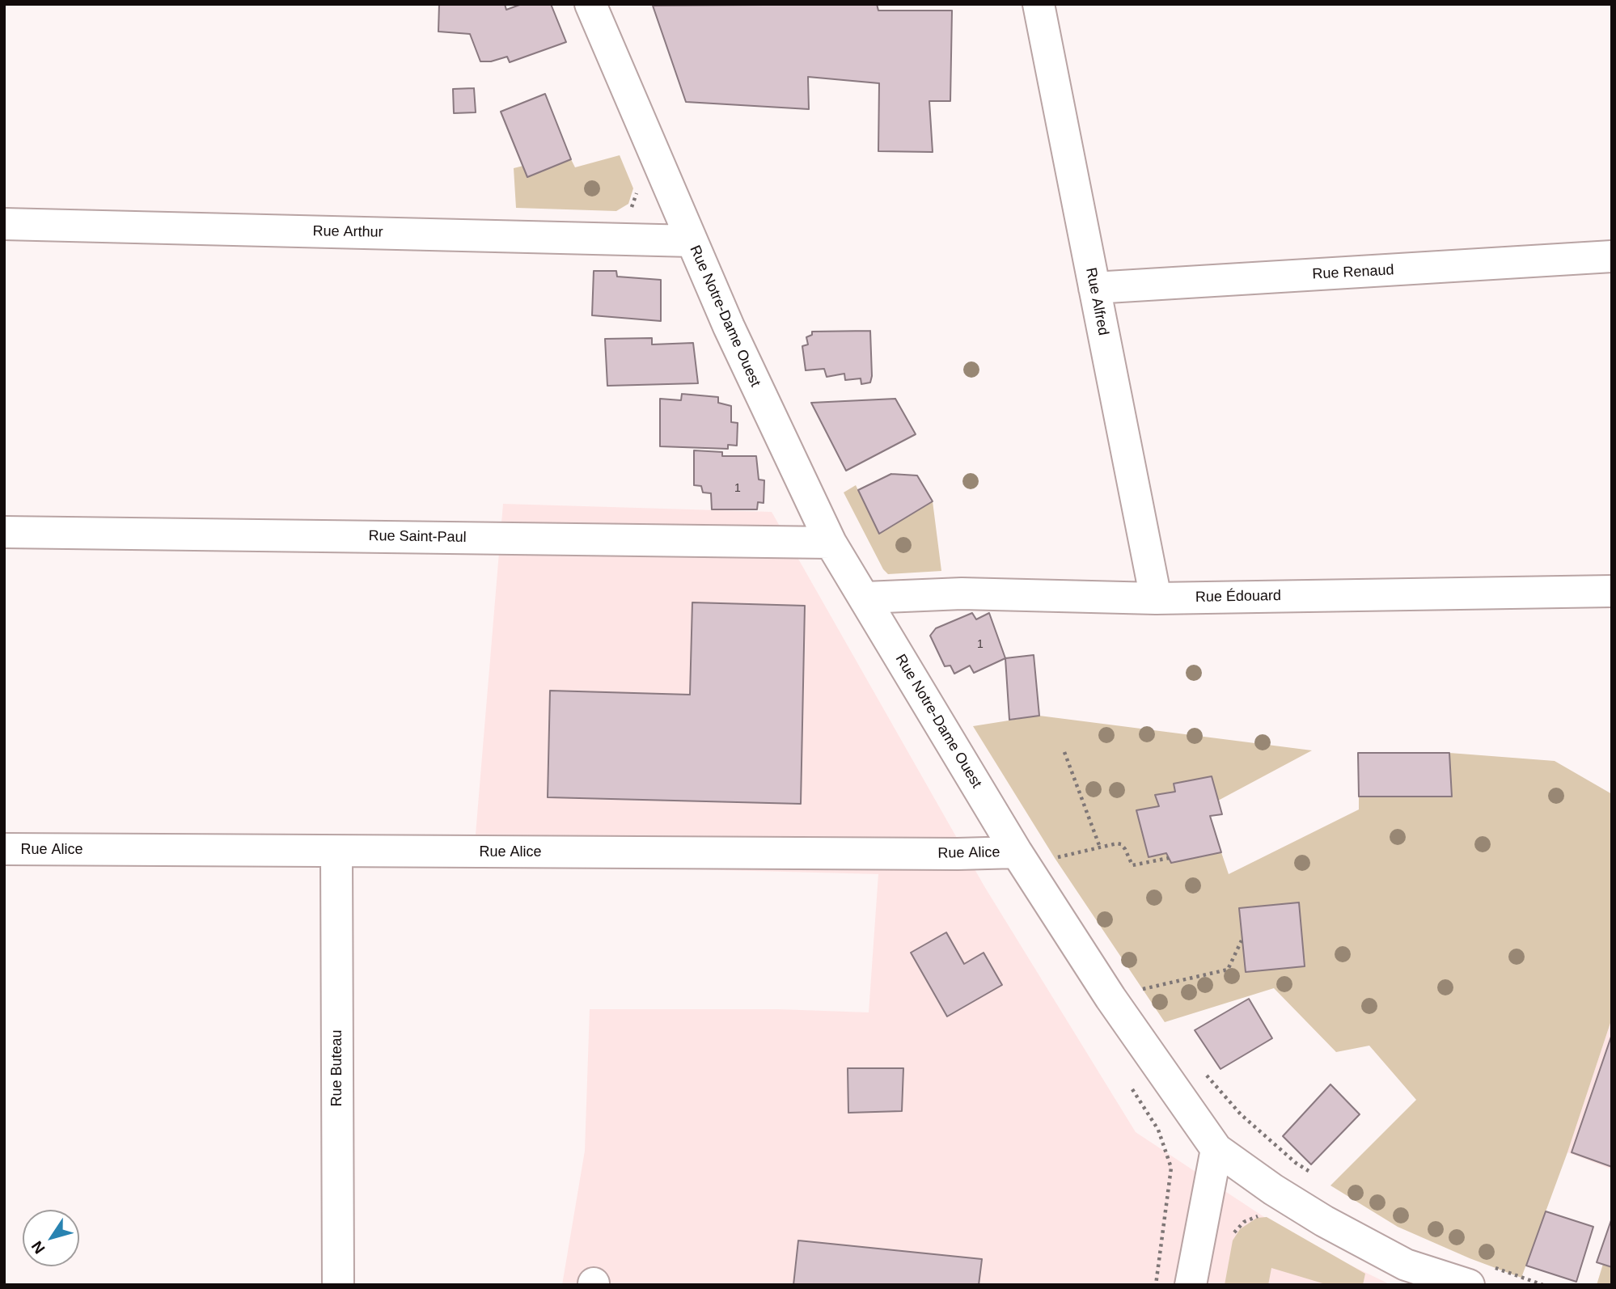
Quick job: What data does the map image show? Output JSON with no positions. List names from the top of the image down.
{
  "streets": {
    "street": [
      "Rue Arthur",
      "Rue Renaud",
      "Rue Alfred",
      "Rue Notre-Dame Ouest",
      "Rue Saint-Paul",
      "Rue Édouard",
      "Rue Alice",
      "Rue Buteau"
    ]
  },
  "crossings": [
    ["Rue Arthur", "Rue Notre-Dame Ouest"],
    ["Rue Renaud", "Rue Alfred"],
    ["Rue Alfred", "Rue Édouard"],
    ["Rue Notre-Dame Ouest", "Rue Saint-Paul"],
    ["Rue Notre-Dame Ouest", "Rue Édouard"],
    ["Rue Notre-Dame Ouest", "Rue Alice"],
    ["Rue Alice", "Rue Buteau"]
  ],
  "house_numbers": ["1", "1"],
  "north": "bottom left"
}
